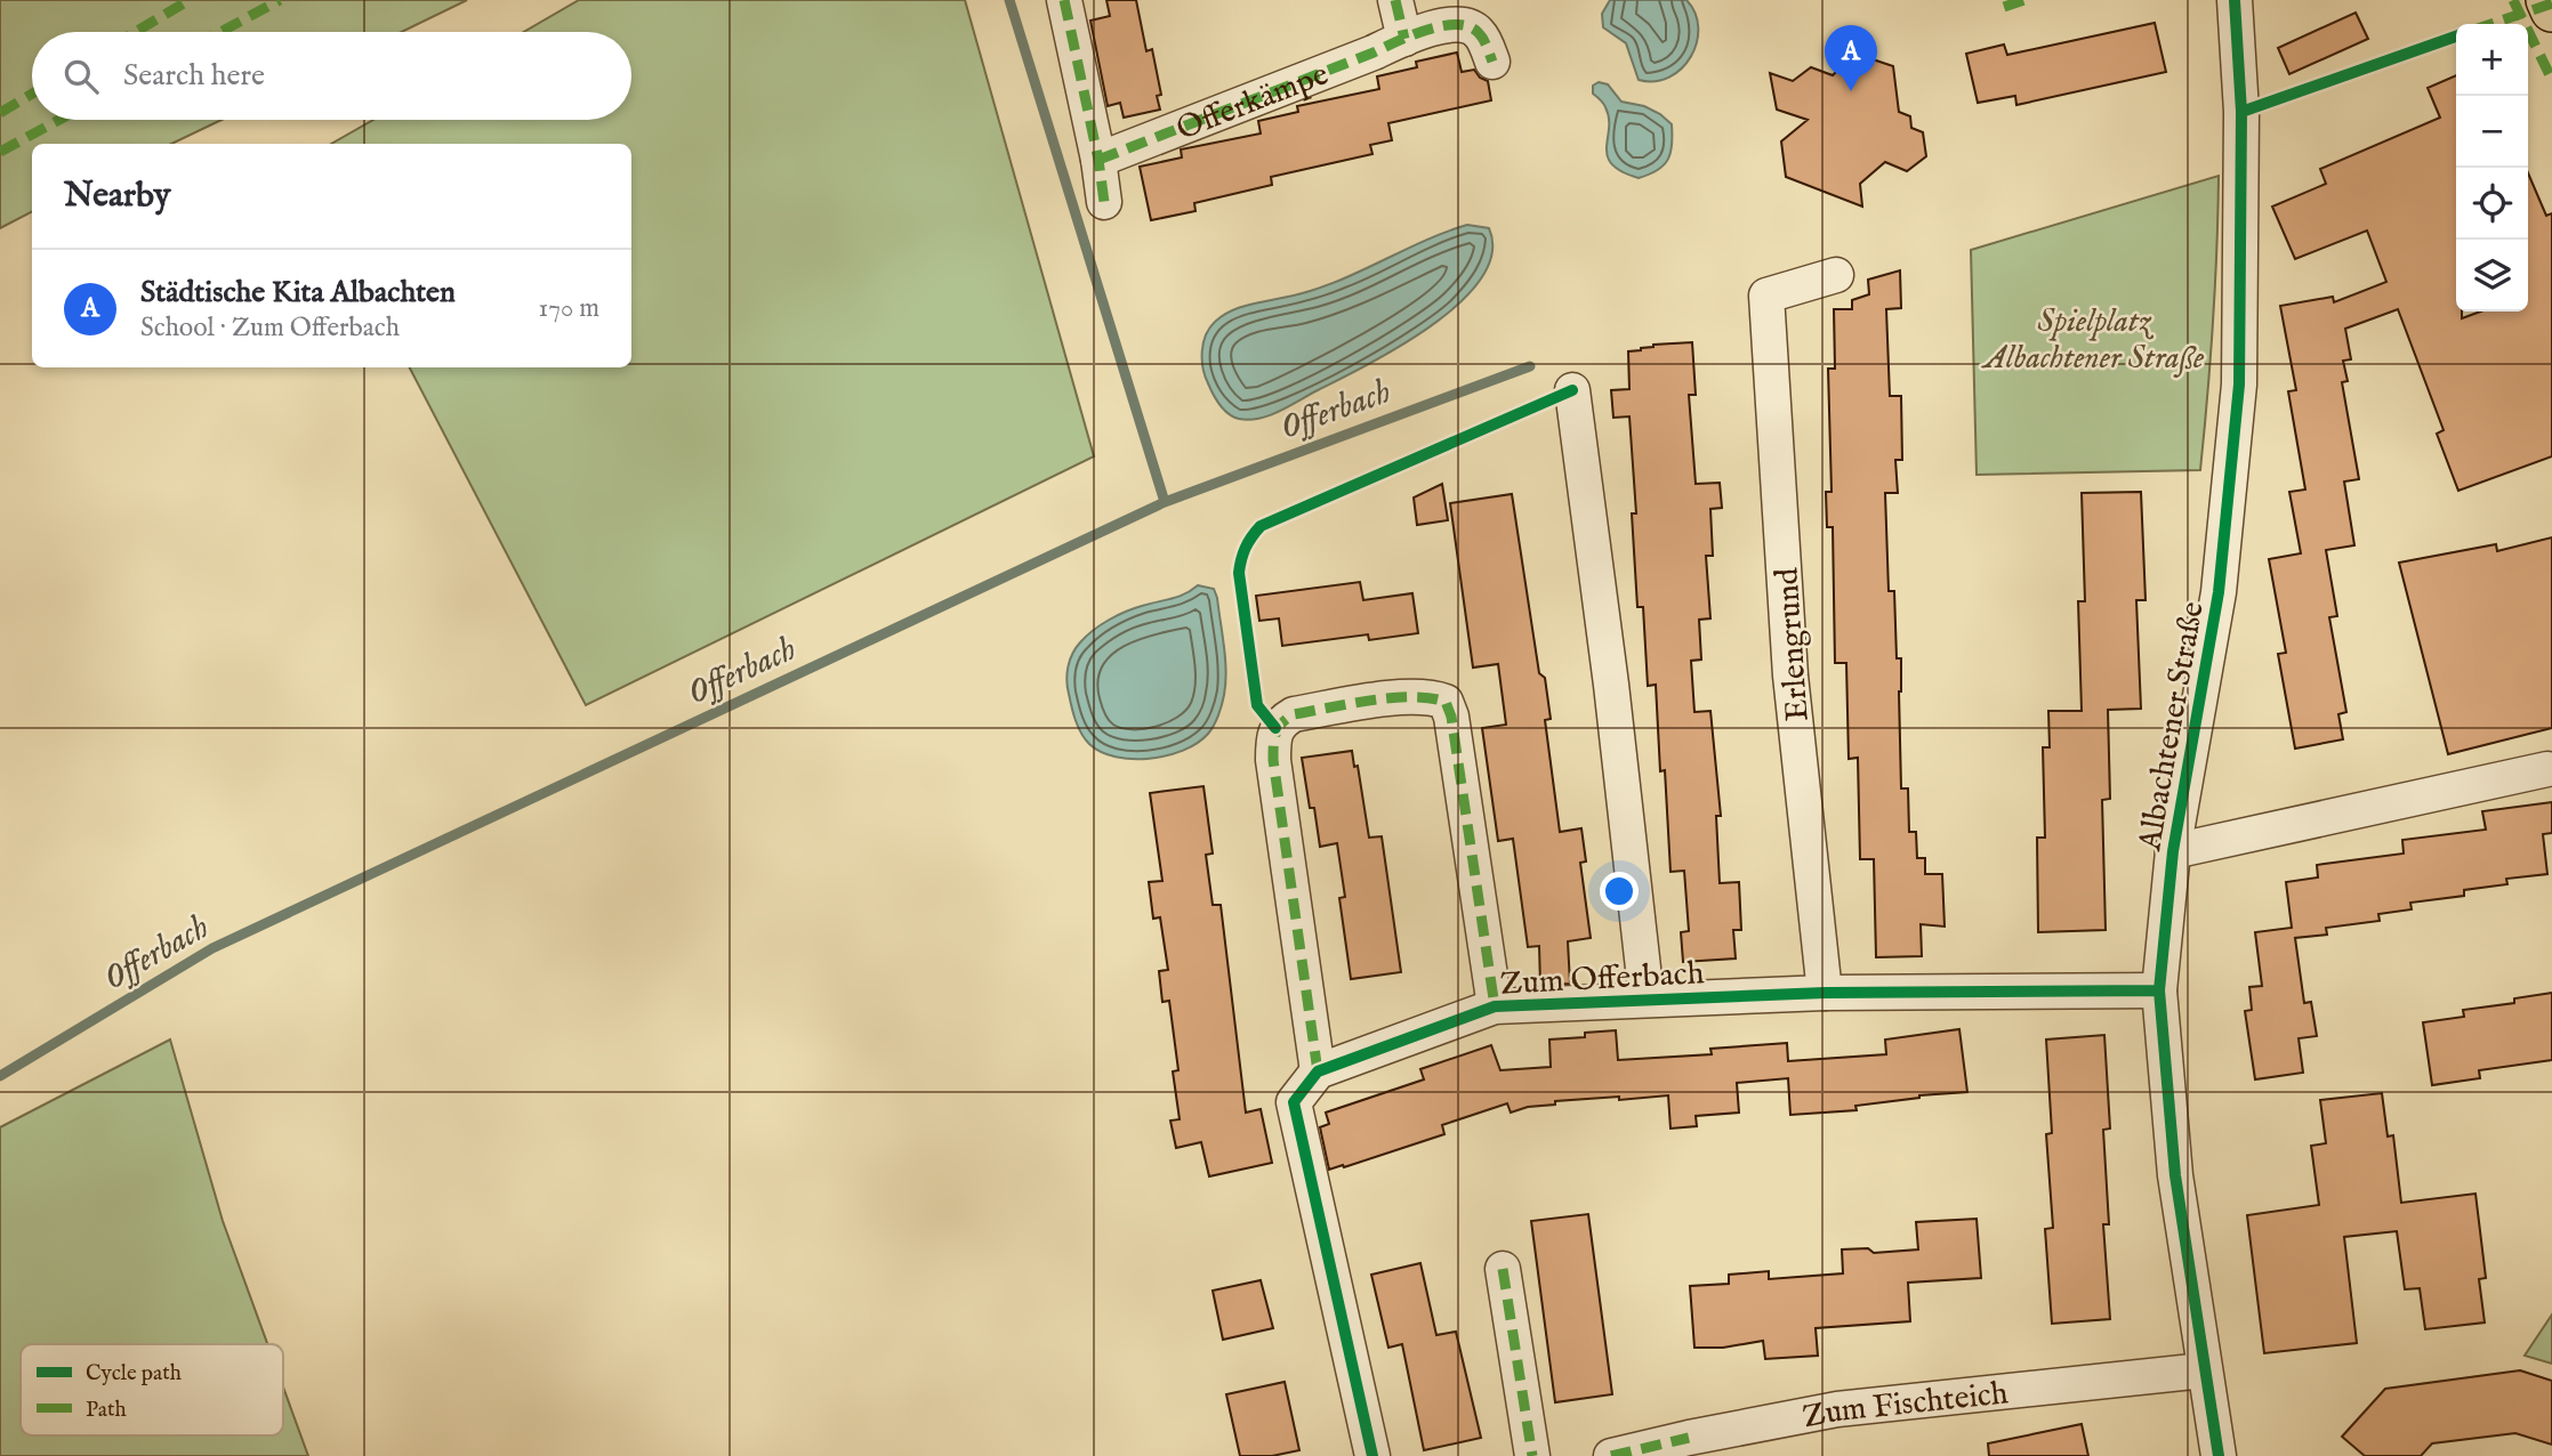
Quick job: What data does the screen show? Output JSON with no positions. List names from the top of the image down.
{
  "streets": {
    "street": [
      "Offerkämpe",
      "Erlengrund",
      "Albachtener Straße",
      "Zum Offerbach",
      "Zum Fischteich"
    ]
  },
  "crossings": [
    ["Erlengrund", "Zum Offerbach"],
    ["Albachtener Straße", "Zum Offerbach"],
    ["Albachtener Straße", "Zum Fischteich"]
  ],
  "water": ["Offerbach"],
  "parks": ["Spielplatz Albachtener Straße"],
  "legend": ["Cycle path", "Path"],
  "page": {
    "map_buttons": ["+", "−"],
    "pins": "A",
    "search": "Search here",
    "heading": "Nearby",
    "list": [
      {
        "mark": "A",
        "name": "Städtische Kita Albachten",
        "note": "School · Zum Offerbach",
        "value": "170 m"
      }
    ]
  }
}
